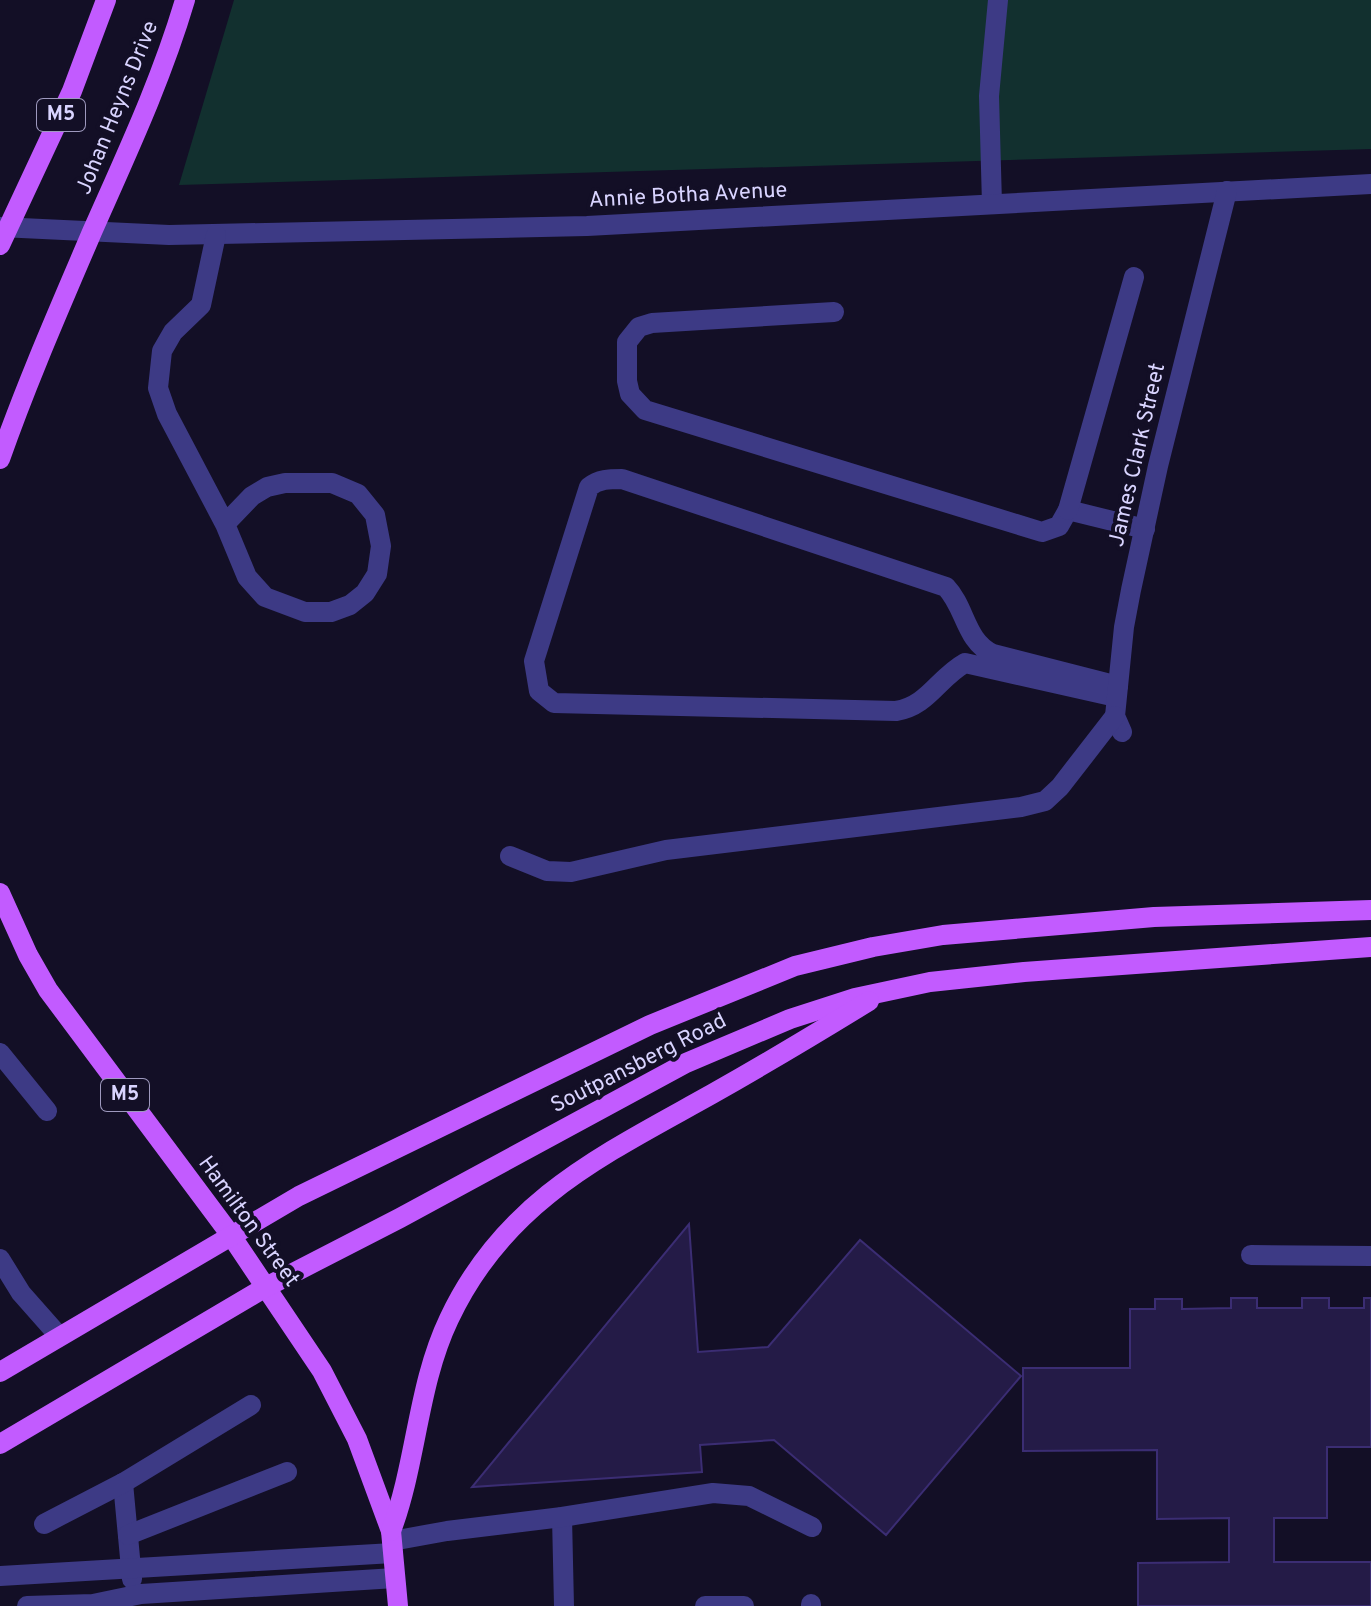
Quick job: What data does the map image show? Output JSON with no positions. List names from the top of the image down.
{
  "streets": {
    "main road": [
      "Johan Heyns Drive",
      "M5",
      "Soutpansberg Road",
      "Hamilton Street"
    ],
    "street": ["Annie Botha Avenue", "James Clark Street"]
  },
  "crossings": [
    ["Johan Heyns Drive", "Annie Botha Avenue"],
    ["M5", "Annie Botha Avenue"],
    ["Annie Botha Avenue", "James Clark Street"],
    ["Soutpansberg Road", "Hamilton Street"]
  ]
}
